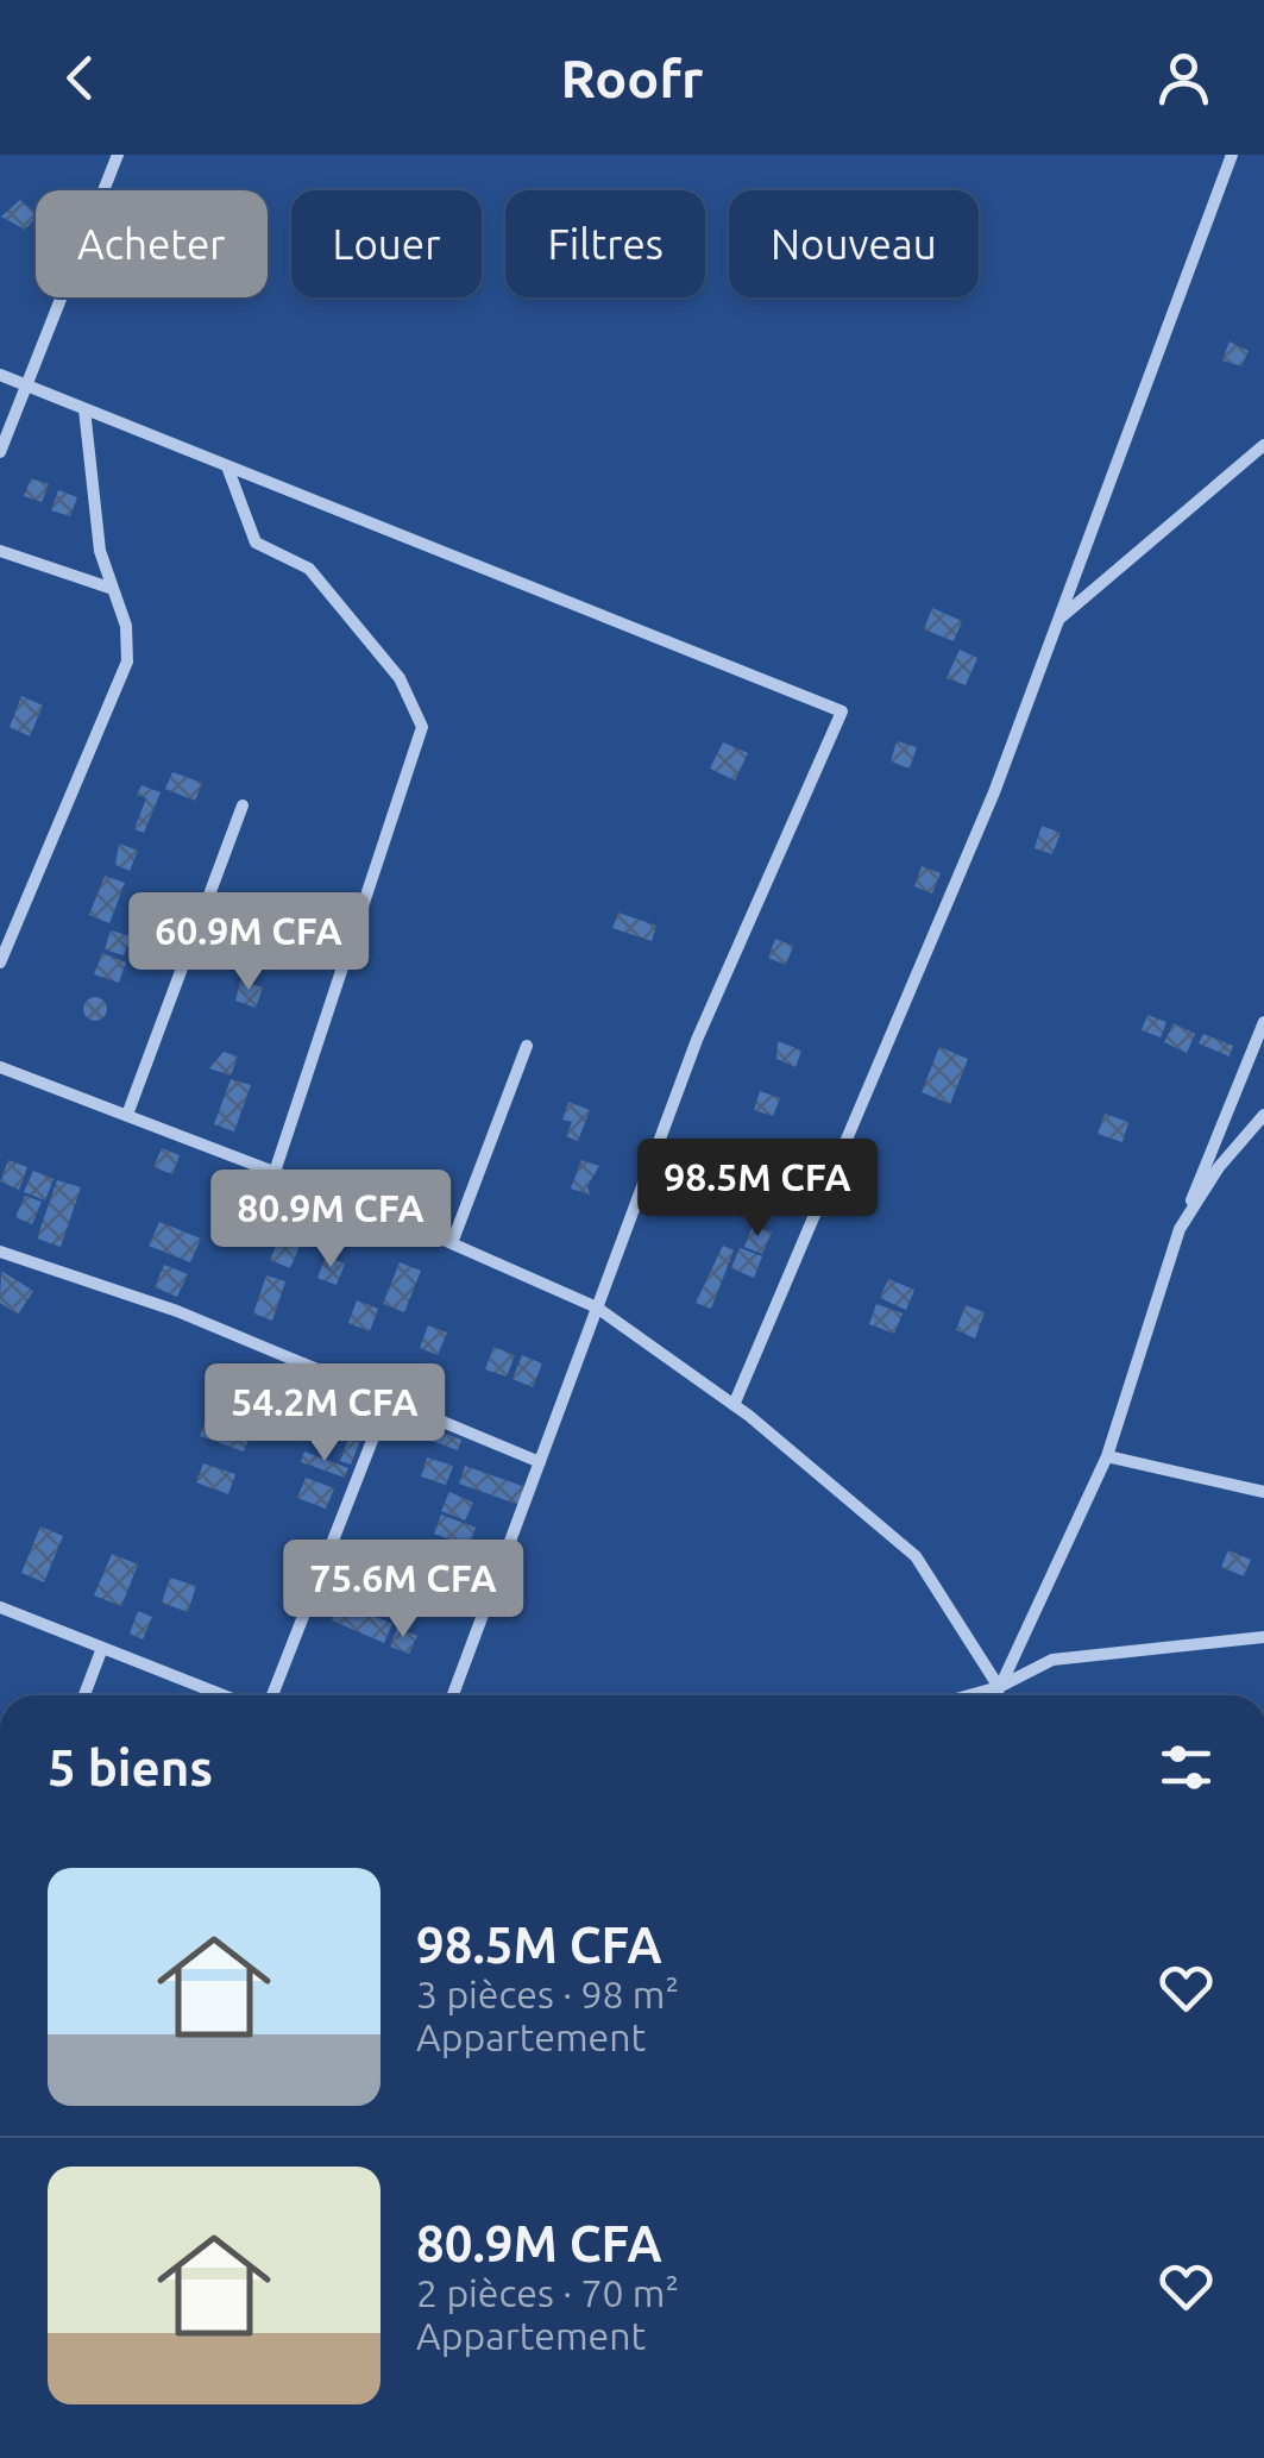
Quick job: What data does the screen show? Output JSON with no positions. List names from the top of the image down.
{
  "page": {
    "header": "Roofr",
    "chip": [
      "Acheter",
      "Louer",
      "Filtres",
      "Nouveau"
    ],
    "price": [
      "60.9M CFA",
      "98.5M CFA",
      "80.9M CFA",
      "54.2M CFA",
      "75.6M CFA"
    ],
    "heading": "5 biens",
    "list": [
      {
        "name": "98.5M CFA",
        "note": "3 pièces · 98 m² · Appartement"
      },
      {
        "name": "80.9M CFA",
        "note": "2 pièces · 70 m² · Appartement"
      }
    ]
  }
}
